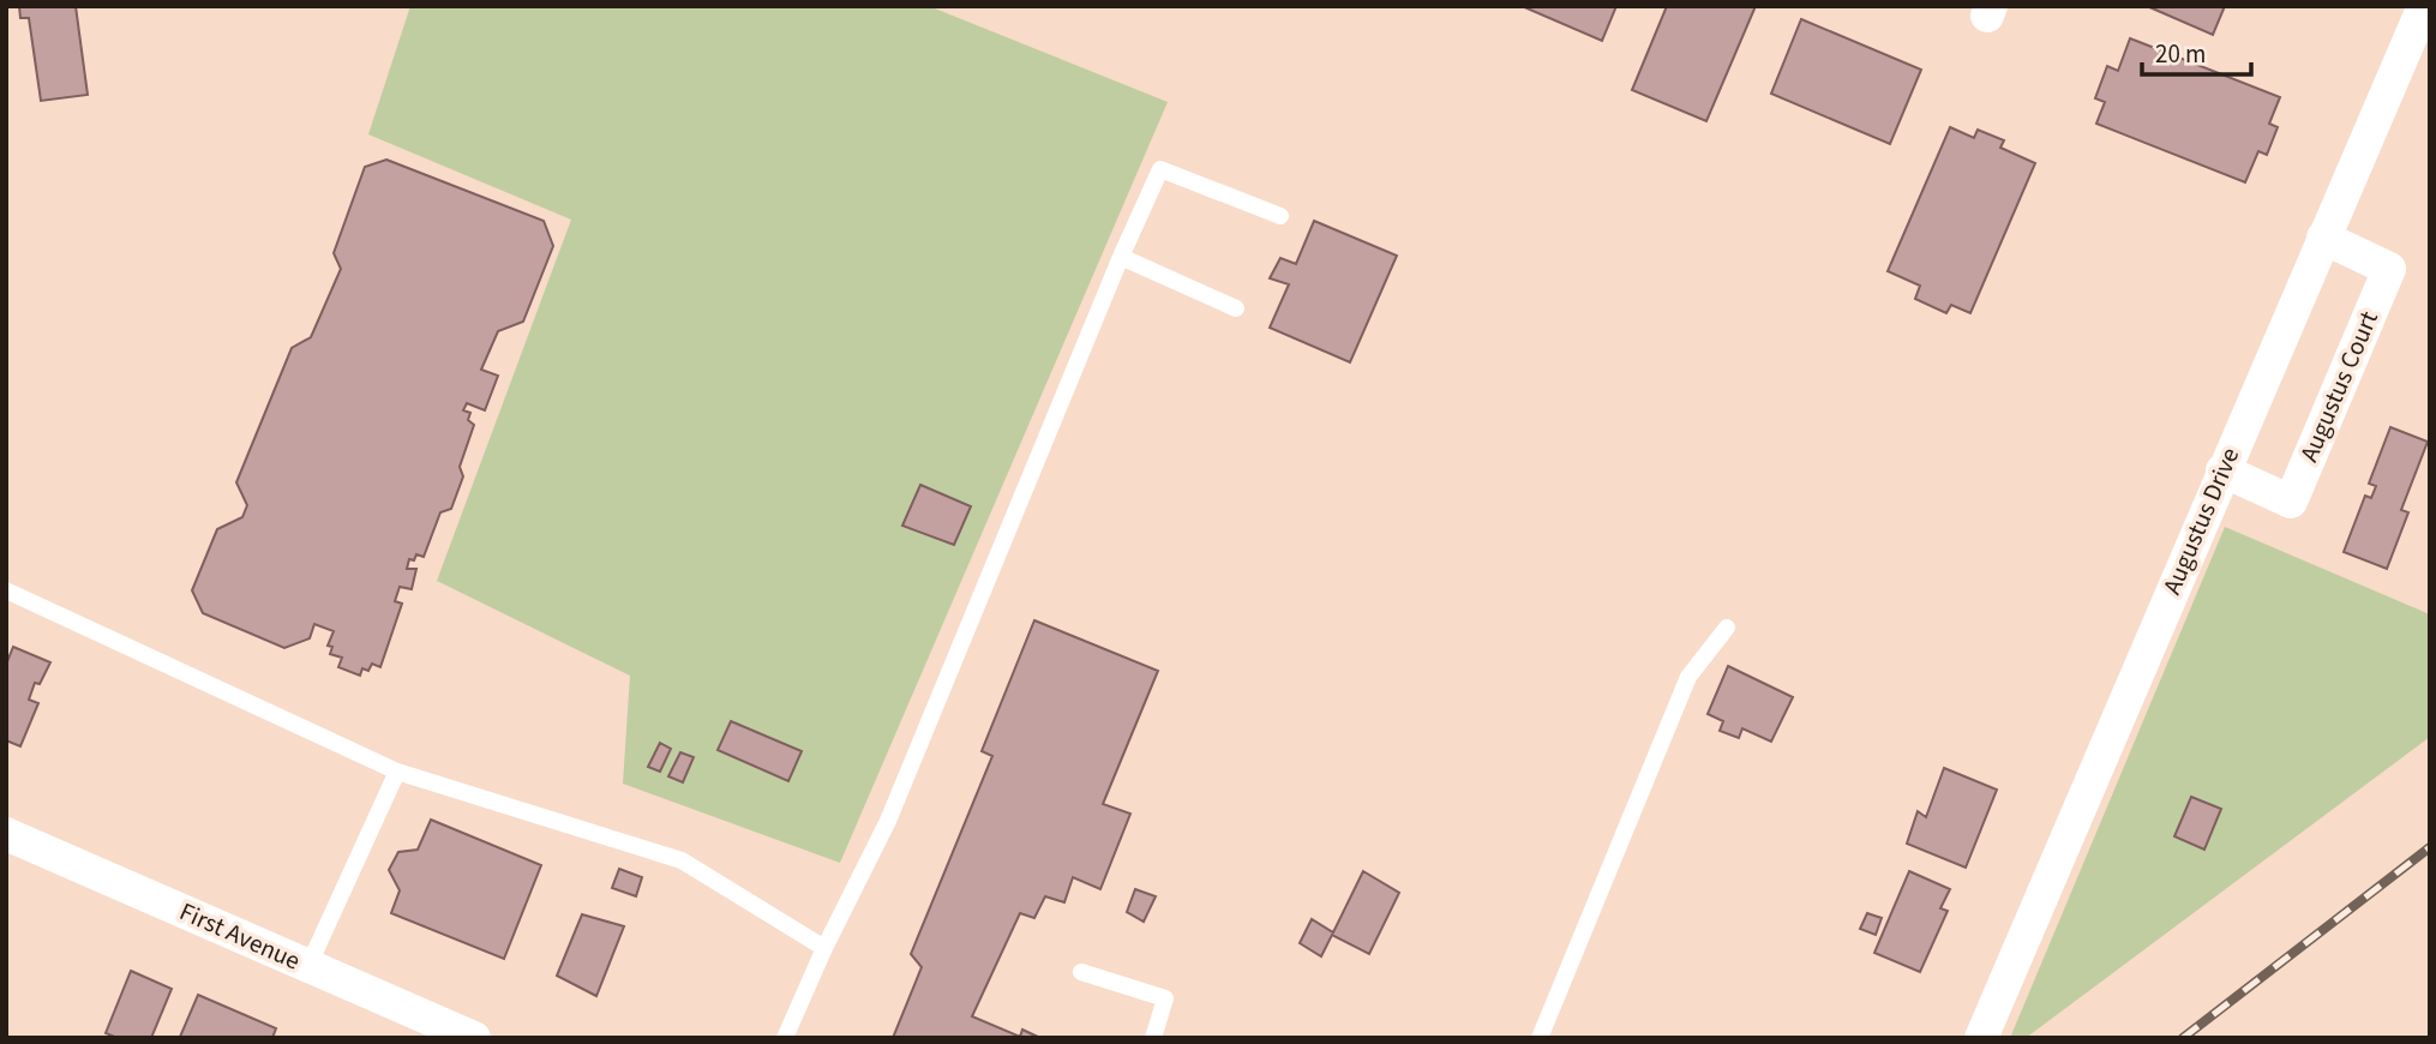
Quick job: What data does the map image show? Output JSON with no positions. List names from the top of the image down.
{
  "streets": {
    "street": ["Augustus Court", "Augustus Drive", "First Avenue"]
  },
  "crossings": [
    ["Augustus Court", "Augustus Drive"]
  ],
  "scale_bar": "20 m"
}
